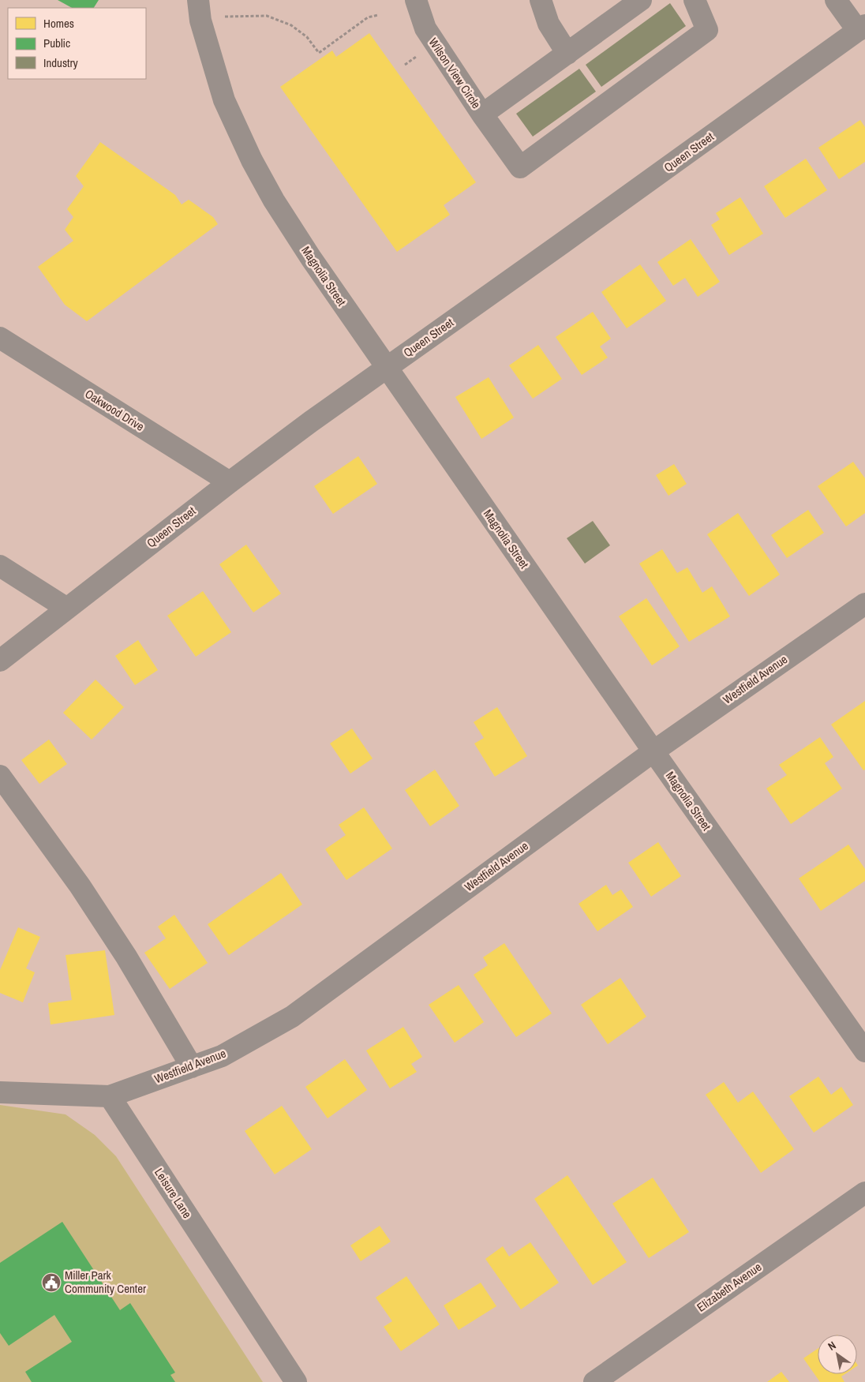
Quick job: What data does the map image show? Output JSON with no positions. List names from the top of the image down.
{
  "streets": {
    "street": [
      "Wilson View Circle",
      "Queen Street",
      "Magnolia Street",
      "Oakwood Drive",
      "Westfield Avenue",
      "Leisure Lane",
      "Elizabeth Avenue"
    ]
  },
  "crossings": [
    ["Queen Street", "Magnolia Street"],
    ["Queen Street", "Oakwood Drive"],
    ["Magnolia Street", "Westfield Avenue"],
    ["Westfield Avenue", "Leisure Lane"]
  ],
  "places": {
    "public building": ["Miller Park Community Center"]
  },
  "legend": ["Homes", "Public", "Industry"],
  "north": "top left"
}
